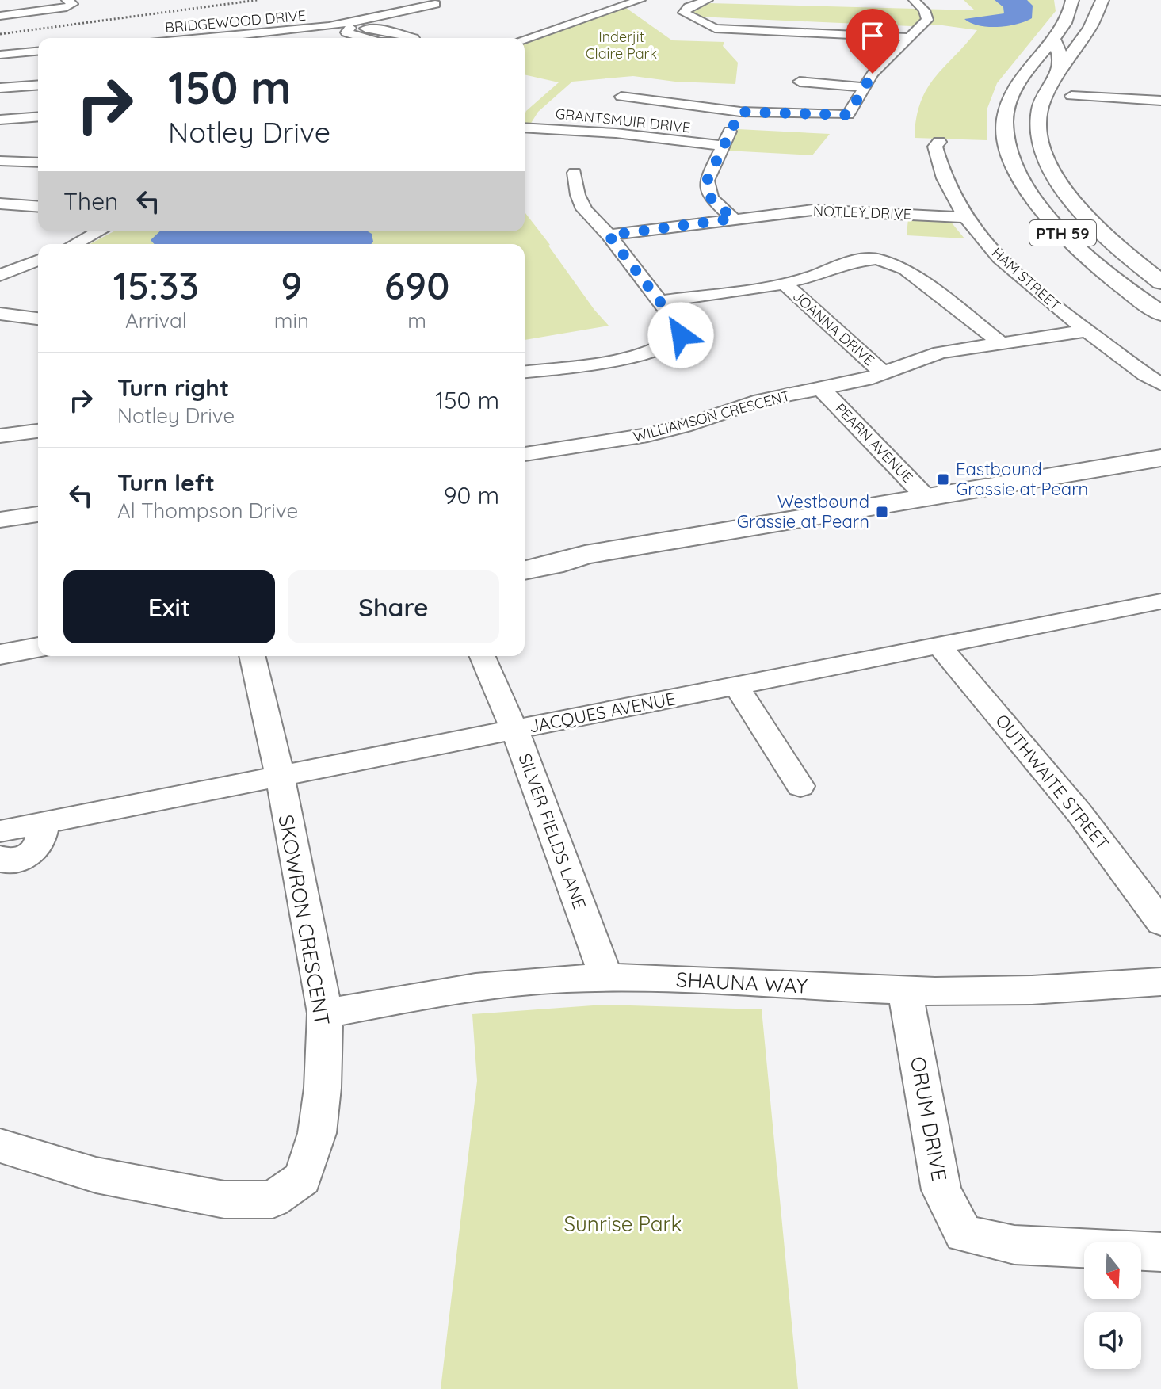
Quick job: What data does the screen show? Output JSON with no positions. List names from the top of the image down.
{
  "streets": {
    "main road": ["PTH 59"],
    "street": [
      "BRIDGEWOOD DRIVE",
      "GRANTSMUIR DRIVE",
      "NOTLEY DRIVE",
      "HAM STREET",
      "JOANNA DRIVE",
      "WILLIAMSON CRESCENT",
      "PEARN AVENUE",
      "JACQUES AVENUE",
      "OUTHWAITE STREET",
      "SILVER FIELDS LANE",
      "SKOWRON CRESCENT",
      "SHAUNA WAY",
      "ORUM DRIVE"
    ]
  },
  "crossings": [
    ["NOTLEY DRIVE", "HAM STREET"],
    ["HAM STREET", "WILLIAMSON CRESCENT"],
    ["JOANNA DRIVE", "WILLIAMSON CRESCENT"],
    ["WILLIAMSON CRESCENT", "PEARN AVENUE"],
    ["JACQUES AVENUE", "OUTHWAITE STREET"],
    ["JACQUES AVENUE", "SILVER FIELDS LANE"],
    ["JACQUES AVENUE", "SKOWRON CRESCENT"],
    ["SILVER FIELDS LANE", "SHAUNA WAY"],
    ["SKOWRON CRESCENT", "SHAUNA WAY"],
    ["SHAUNA WAY", "ORUM DRIVE"]
  ],
  "parks": ["Inderjit Claire Park", "Sunrise Park"],
  "places": {
    "transit": ["Eastbound Grassie at Pearn", "Westbound Grassie at Pearn"]
  },
  "north": "bottom",
  "page": {
    "turn": ["150 m", "Notley Drive"],
    "then": "Then",
    "eta": [
      "15:33",
      "Arrival",
      "9",
      "min",
      "690",
      "m"
    ],
    "list": [
      {
        "name": "Turn right",
        "note": "Notley Drive",
        "value": "150 m"
      },
      {
        "name": "Turn left",
        "note": "Al Thompson Drive",
        "value": "90 m"
      }
    ],
    "buttons": ["Exit", "Share"]
  }
}
